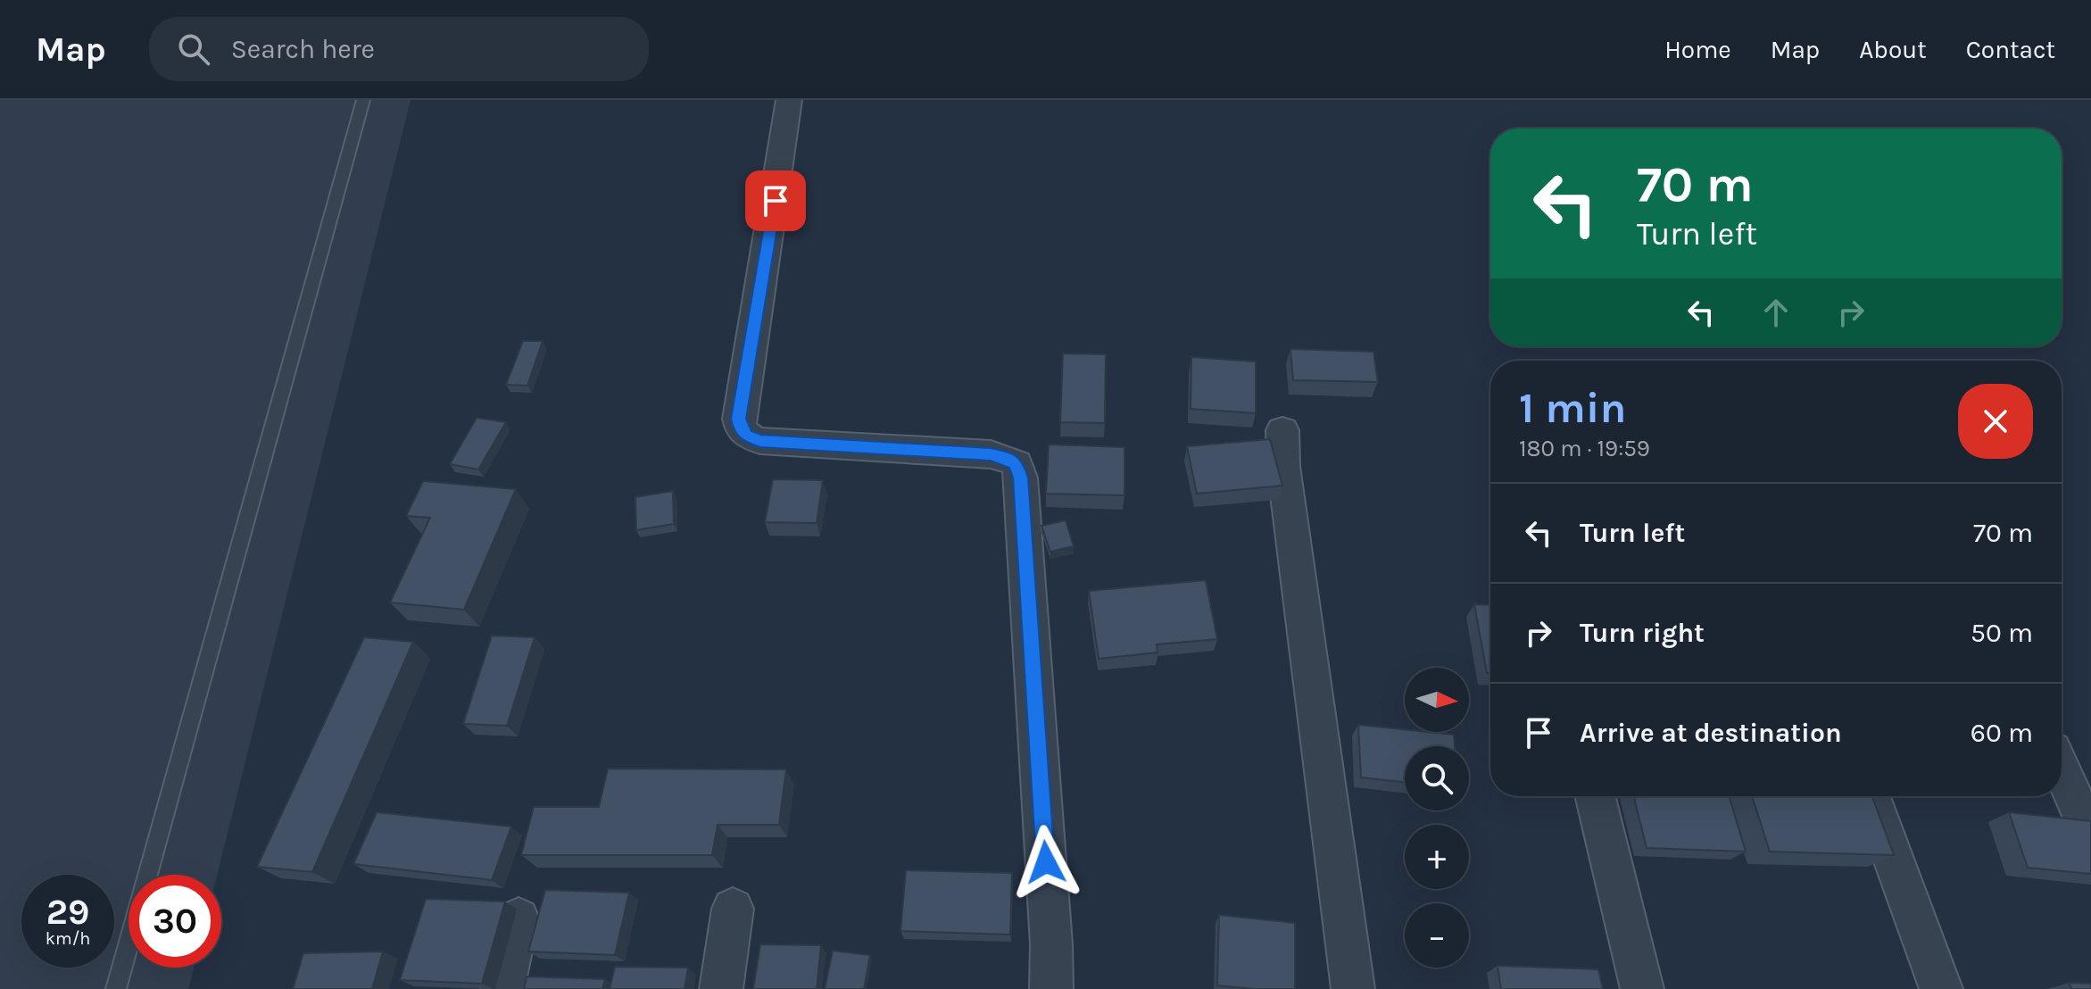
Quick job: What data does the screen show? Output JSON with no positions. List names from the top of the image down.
{
  "north": "right",
  "page": {
    "header": "Map",
    "search": "Search here",
    "nav": [
      "Home",
      "Map",
      "About",
      "Contact"
    ],
    "turn": ["70 m", "Turn left"],
    "heading": ["1 min", "180 m · 19:59"],
    "list": [
      {
        "name": "Turn left",
        "value": "70 m"
      },
      {
        "name": "Turn right",
        "value": "50 m"
      },
      {
        "name": "Arrive at destination",
        "value": "60 m"
      }
    ],
    "map_buttons": ["+", "−"],
    "speed": "29 km/h",
    "limit": "30"
  }
}
